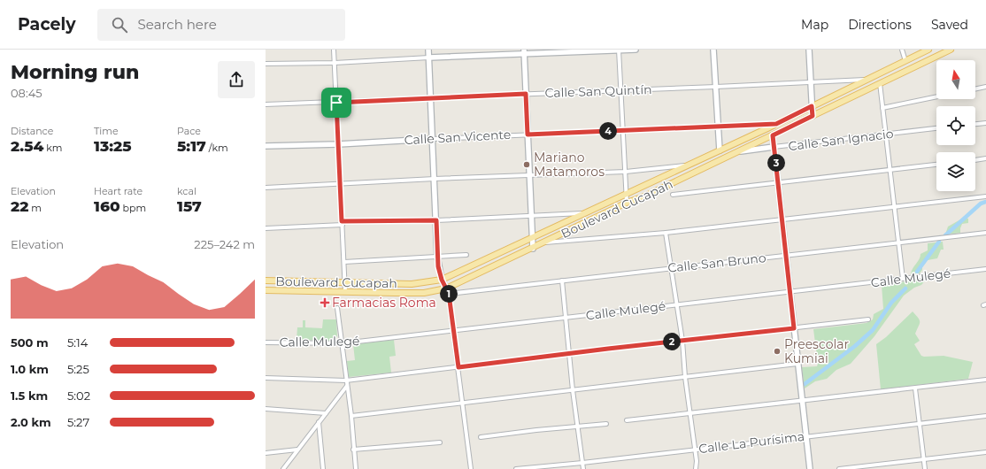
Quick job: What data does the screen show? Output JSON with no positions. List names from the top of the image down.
{
  "streets": {
    "main road": ["Boulevard Cucapah"],
    "street": [
      "Calle San Quintín",
      "Calle San Vicente",
      "Calle San Ignacio",
      "Calle San Bruno",
      "Calle Mulegé",
      "Calle La Purísima"
    ]
  },
  "crossings": [
    ["Calle San Quintín", "Boulevard Cucapah"],
    ["Calle San Vicente", "Boulevard Cucapah"],
    ["Calle San Ignacio", "Boulevard Cucapah"]
  ],
  "places": {
    "other": ["Mariano Matamoros", "Preescolar Kumiai"],
    "health": ["Farmacias Roma"]
  },
  "north": "top",
  "page": {
    "header": "Pacely",
    "search": "Search here",
    "nav": ["Map", "Directions", "Saved"],
    "heading": ["Morning run", "08:45"],
    "stats": [
      ["Distance", "2.54 km"],
      ["Time", "13:25"],
      ["Pace", "5:17 /km"],
      ["Elevation", "22 m"],
      ["Heart rate", "160 bpm"],
      ["kcal", "157"]
    ],
    "pins": [
      "4",
      "3",
      "1",
      "2"
    ],
    "chart": ["Elevation", "225–242 m"],
    "list": [
      {
        "name": "500 m",
        "note": "5:14"
      },
      {
        "name": "1.0 km",
        "note": "5:25"
      },
      {
        "name": "1.5 km",
        "note": "5:02"
      },
      {
        "name": "2.0 km",
        "note": "5:27"
      }
    ]
  }
}
